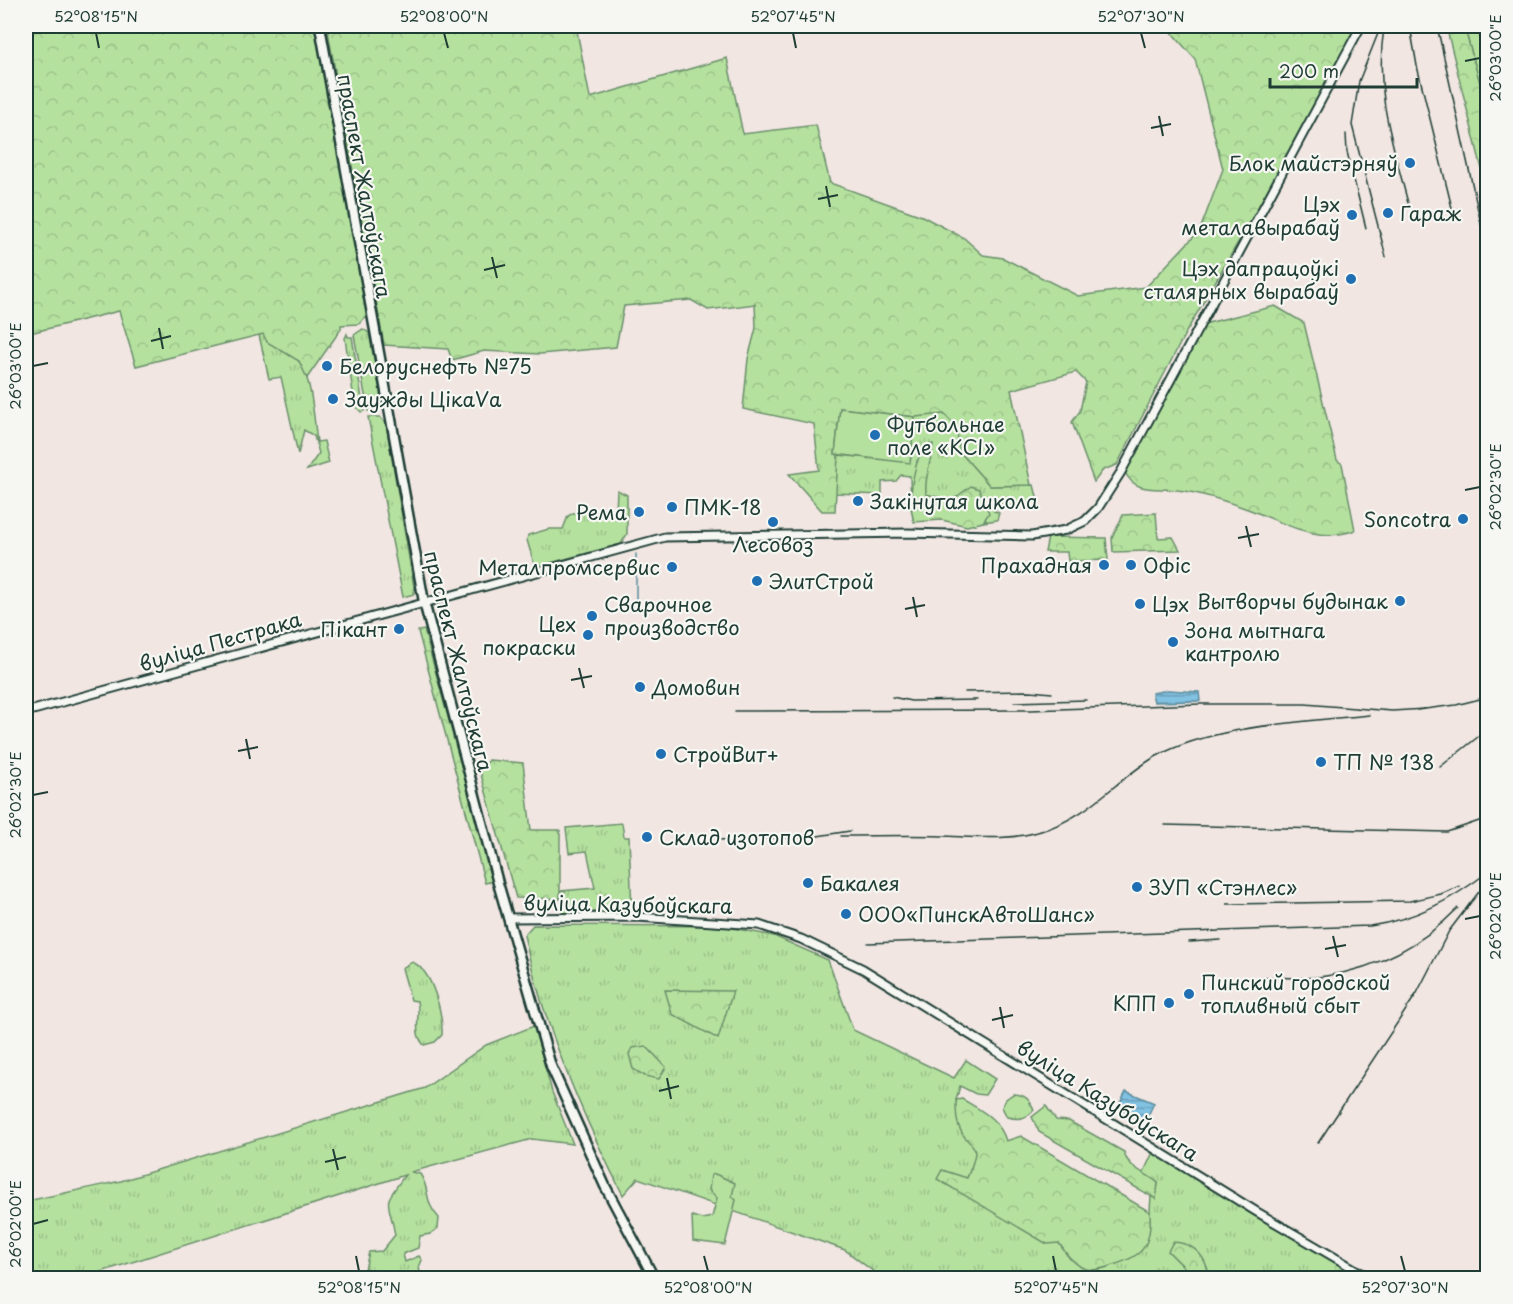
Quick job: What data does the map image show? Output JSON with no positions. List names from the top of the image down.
{
  "streets": {
    "main road": ["праспект Жалтоўскага"],
    "street": ["вуліца Пестрака", "вуліца Казубоўскага"]
  },
  "crossings": [
    ["праспект Жалтоўскага", "вуліца Пестрака"],
    ["праспект Жалтоўскага", "вуліца Казубоўскага"]
  ],
  "places": [
    "Блок майстэрняў",
    "Гараж",
    "Цэх металавырабаў",
    "Цэх дапрацоўкі сталярных вырабаў",
    "Белоруснефть №75",
    "Заужды ЦікаVа",
    "Футбольнае поле «КСІ»",
    "Закінутая школа",
    "ПМК-18",
    "Рема",
    "Soncotra",
    "Лесовоз",
    "Прахадная",
    "Офіс",
    "Металпромсервис",
    "ЭлитСтрой",
    "Вытворчы будынак",
    "Цэх",
    "Сварочное производство",
    "Пікант",
    "Цех покраски",
    "Зона мытнага кантролю",
    "Домовин",
    "СтройВит+",
    "ТП № 138",
    "Склад изотопов",
    "Бакалея",
    "ЗУП «Стэнлес»",
    "ООО«ПинскАвтоШанс»",
    "Пинский городской топливный сбыт",
    "КПП"
  ],
  "scale_bar": "200 m",
  "coordinates": [
    "52°08'15\"N",
    "52°08'00\"N",
    "52°07'45\"N",
    "52°07'30\"N",
    "26°03'00\"E",
    "26°02'30\"E",
    "26°02'00\"E"
  ]
}
